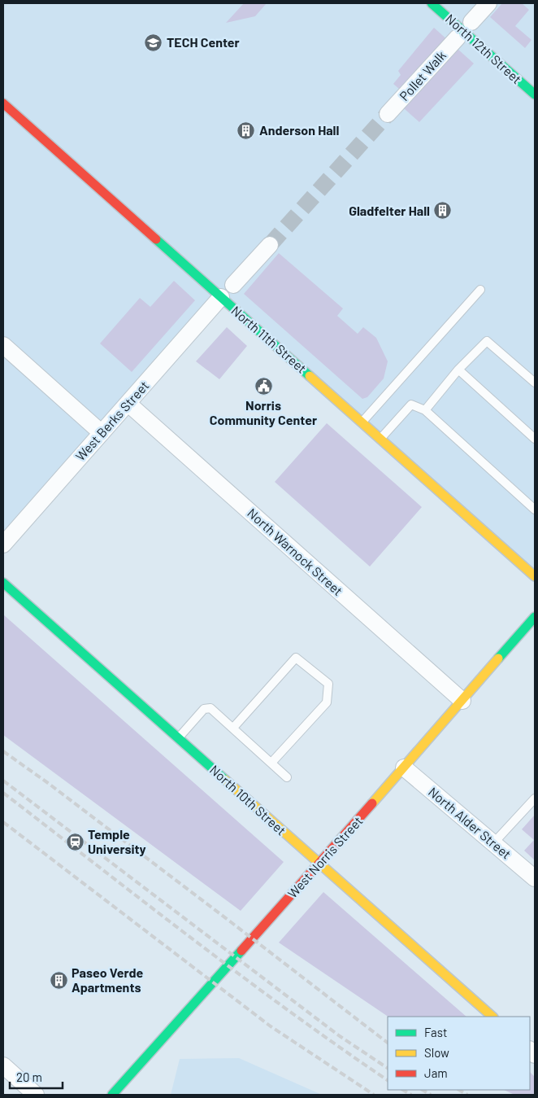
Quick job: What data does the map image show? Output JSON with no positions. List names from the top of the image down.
{
  "streets": {
    "street": [
      "North 12th Street",
      "Pollet Walk",
      "North 11th Street",
      "West Berks Street",
      "North Warnock Street",
      "North 10th Street",
      "North Alder Street",
      "West Norris Street"
    ]
  },
  "crossings": [
    ["North 11th Street", "West Berks Street"],
    ["West Berks Street", "North Warnock Street"],
    ["North Warnock Street", "West Norris Street"],
    ["North 10th Street", "West Norris Street"],
    ["North Alder Street", "West Norris Street"]
  ],
  "places": {
    "school or university": ["TECH Center"],
    "building": ["Anderson Hall", "Gladfelter Hall", "Paseo Verde Apartments"],
    "public building": ["Norris Community Center"],
    "station": ["Temple University"]
  },
  "legend": ["Fast", "Slow", "Jam"],
  "scale_bar": "20 m"
}
